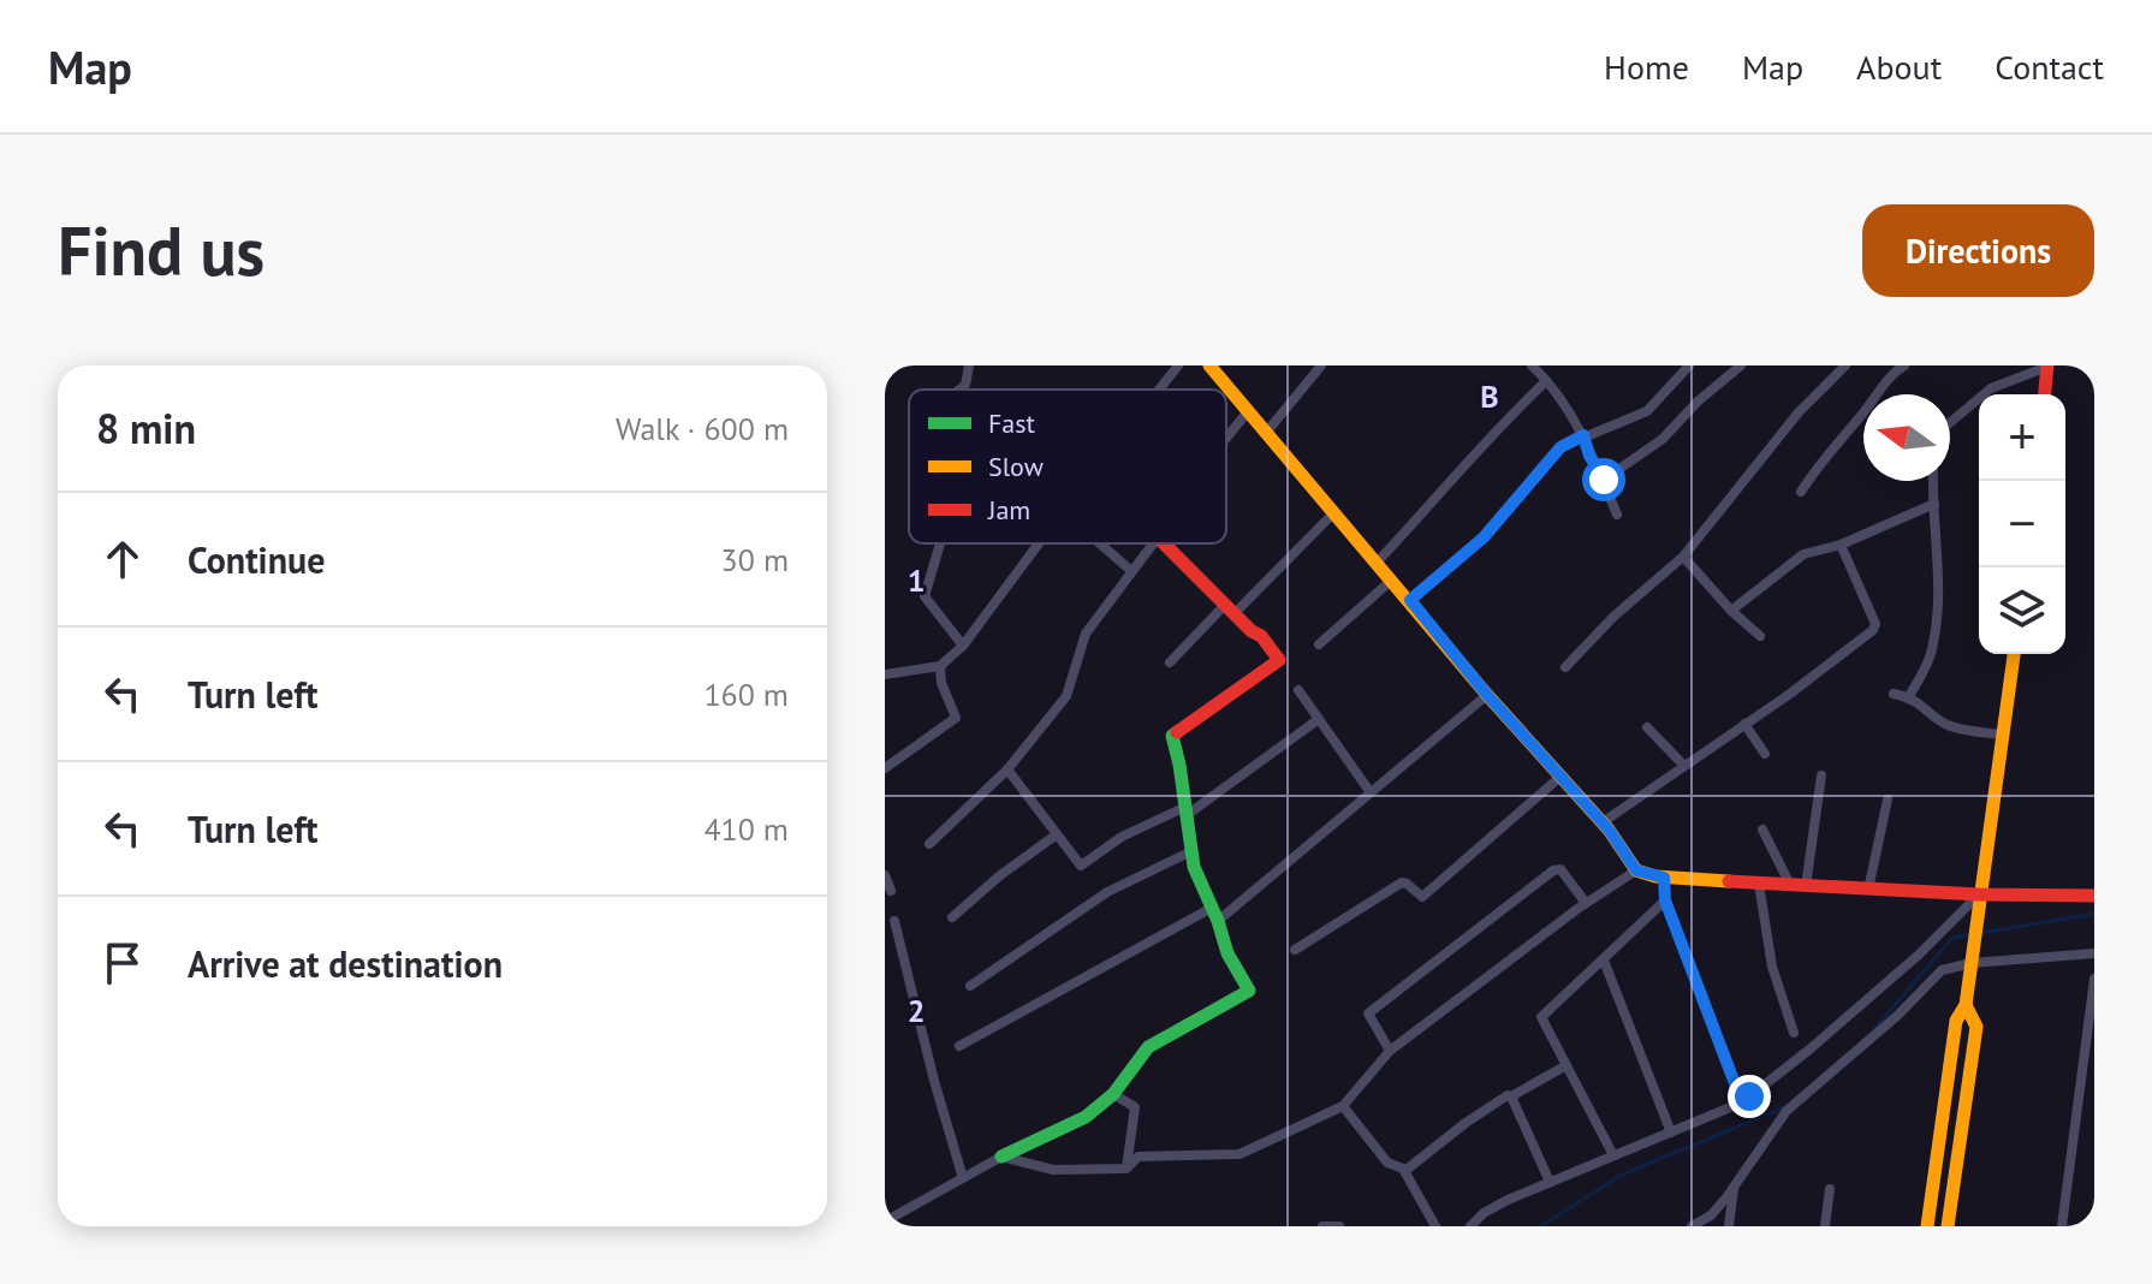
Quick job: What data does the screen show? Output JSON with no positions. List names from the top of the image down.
{
  "legend": ["Fast", "Slow", "Jam"],
  "north": "left",
  "page": {
    "header": "Map",
    "nav": [
      "Home",
      "Map",
      "About",
      "Contact"
    ],
    "buttons": "Directions",
    "title": "Find us",
    "heading": ["8 min", "Walk · 600 m"],
    "map_buttons": ["+", "−"],
    "list": [
      ["Continue", "30 m"],
      ["Turn left", "160 m"],
      ["Turn left", "410 m"],
      "Arrive at destination"
    ]
  },
  "grid": {
    "columns": ["B"],
    "rows": ["1", "2"]
  }
}
